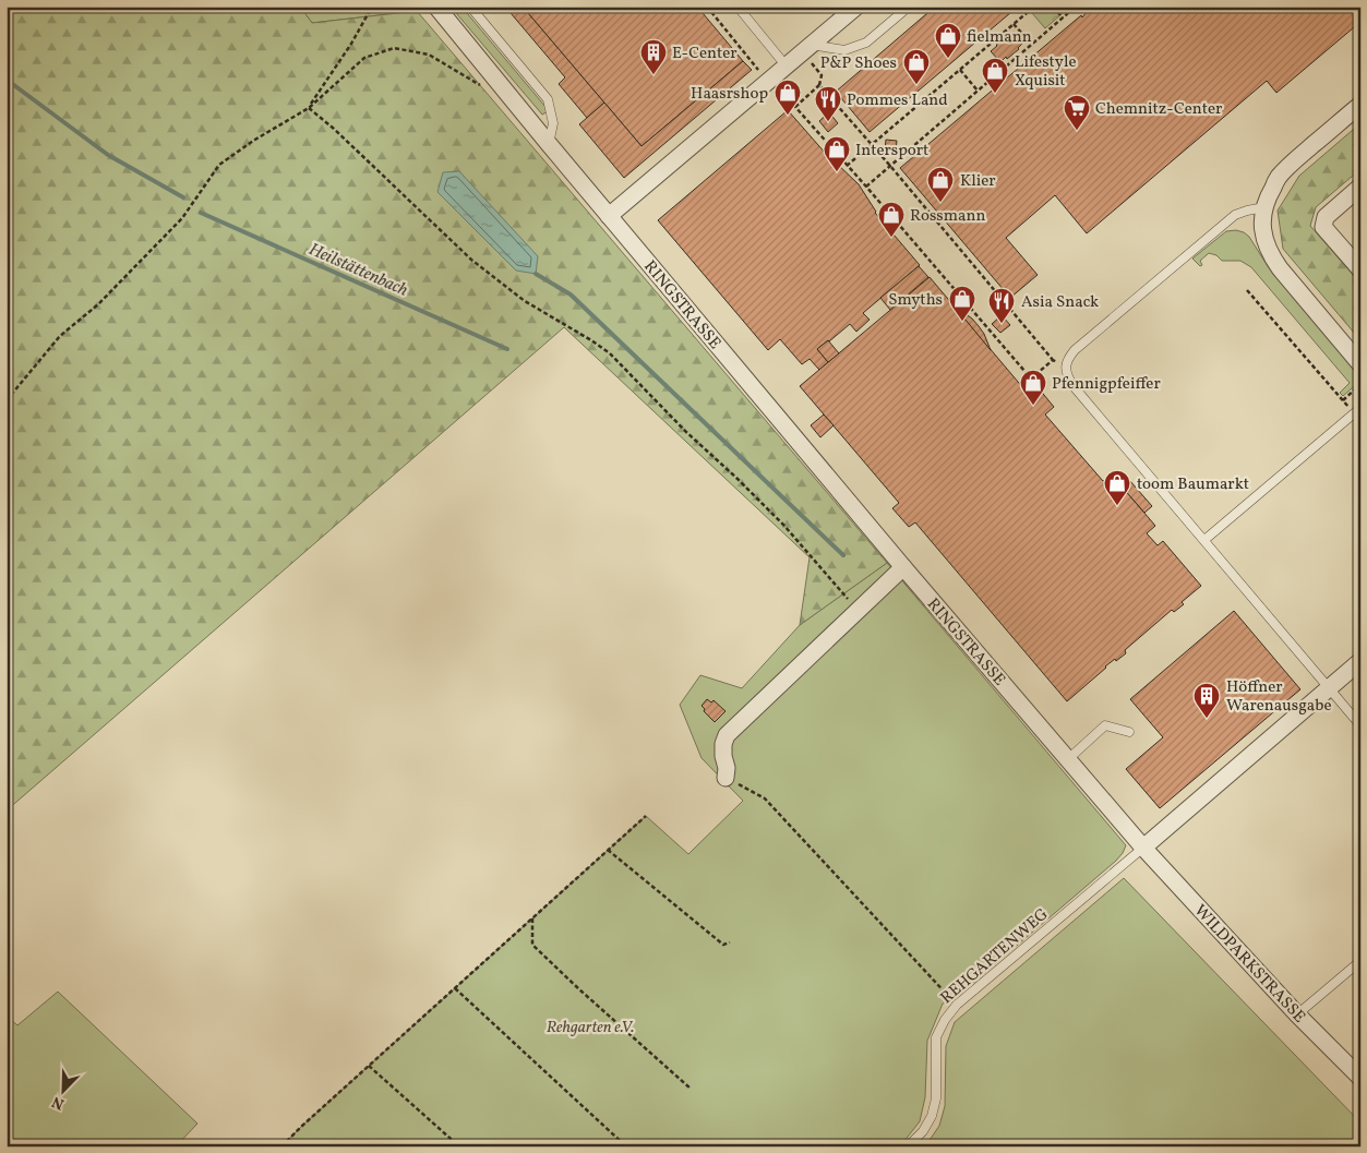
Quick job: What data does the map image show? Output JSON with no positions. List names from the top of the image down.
{
  "streets": {
    "street": ["RINGSTRASSE", "WILDPARKSTRASSE"],
    "lane": ["REHGARTENWEG"]
  },
  "crossings": [
    ["RINGSTRASSE", "REHGARTENWEG"],
    ["RINGSTRASSE", "WILDPARKSTRASSE"],
    ["REHGARTENWEG", "WILDPARKSTRASSE"]
  ],
  "water": ["Heilstättenbach"],
  "parks": ["Rehgarten e.V."],
  "places": {
    "shop": [
      "fielmann",
      "P&P Shoes",
      "Lifestyle Xquisit",
      "Haasrshop",
      "Intersport",
      "Klier",
      "Rossmann",
      "Smyths",
      "Pfennigpfeiffer",
      "toom Baumarkt"
    ],
    "building": ["E-Center", "Höffner Warenausgabe"],
    "restaurant": ["Pommes Land", "Asia Snack"],
    "supermarket": ["Chemnitz-Center"]
  },
  "north": "bottom left"
}
